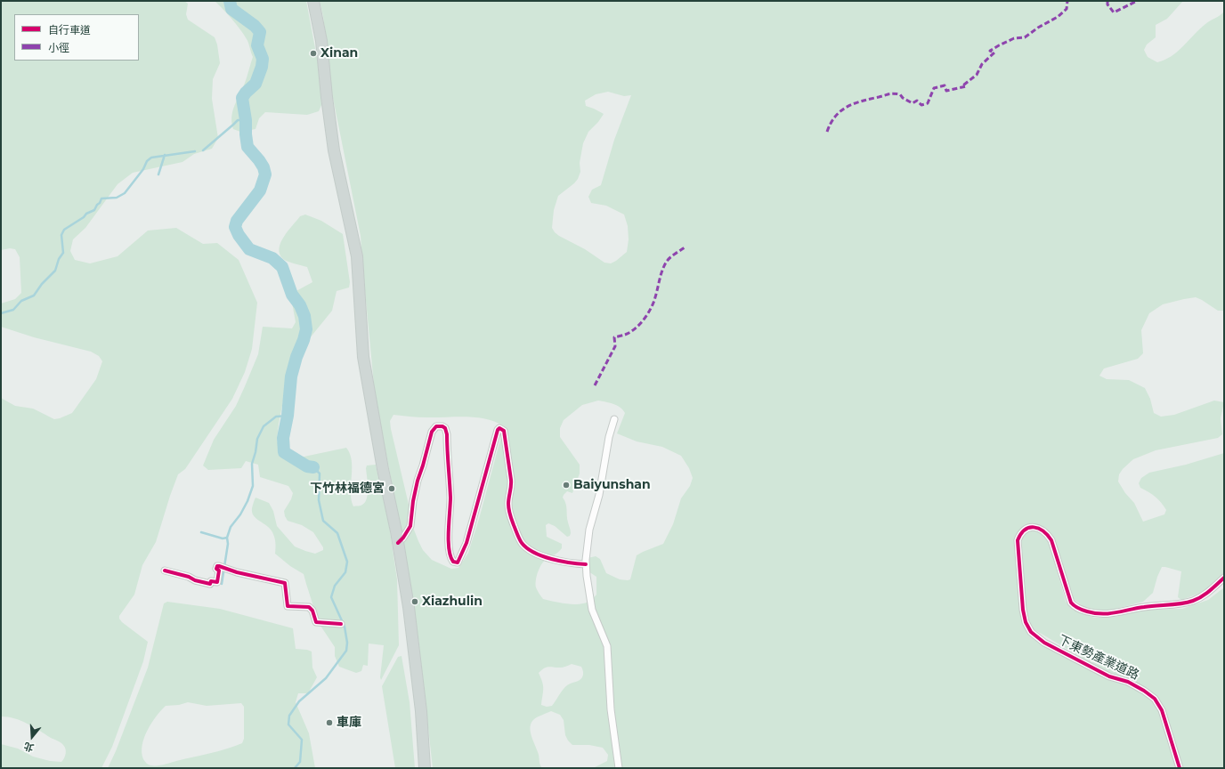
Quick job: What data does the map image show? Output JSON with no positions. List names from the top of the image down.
{
  "streets": {
    "street": ["下東勢產業道路"]
  },
  "places": [
    "Xinan",
    "Baiyunshan",
    "下竹林福德宮",
    "Xiazhulin",
    "車庫"
  ],
  "legend": ["自行車道", "小徑"],
  "north": "bottom"
}
